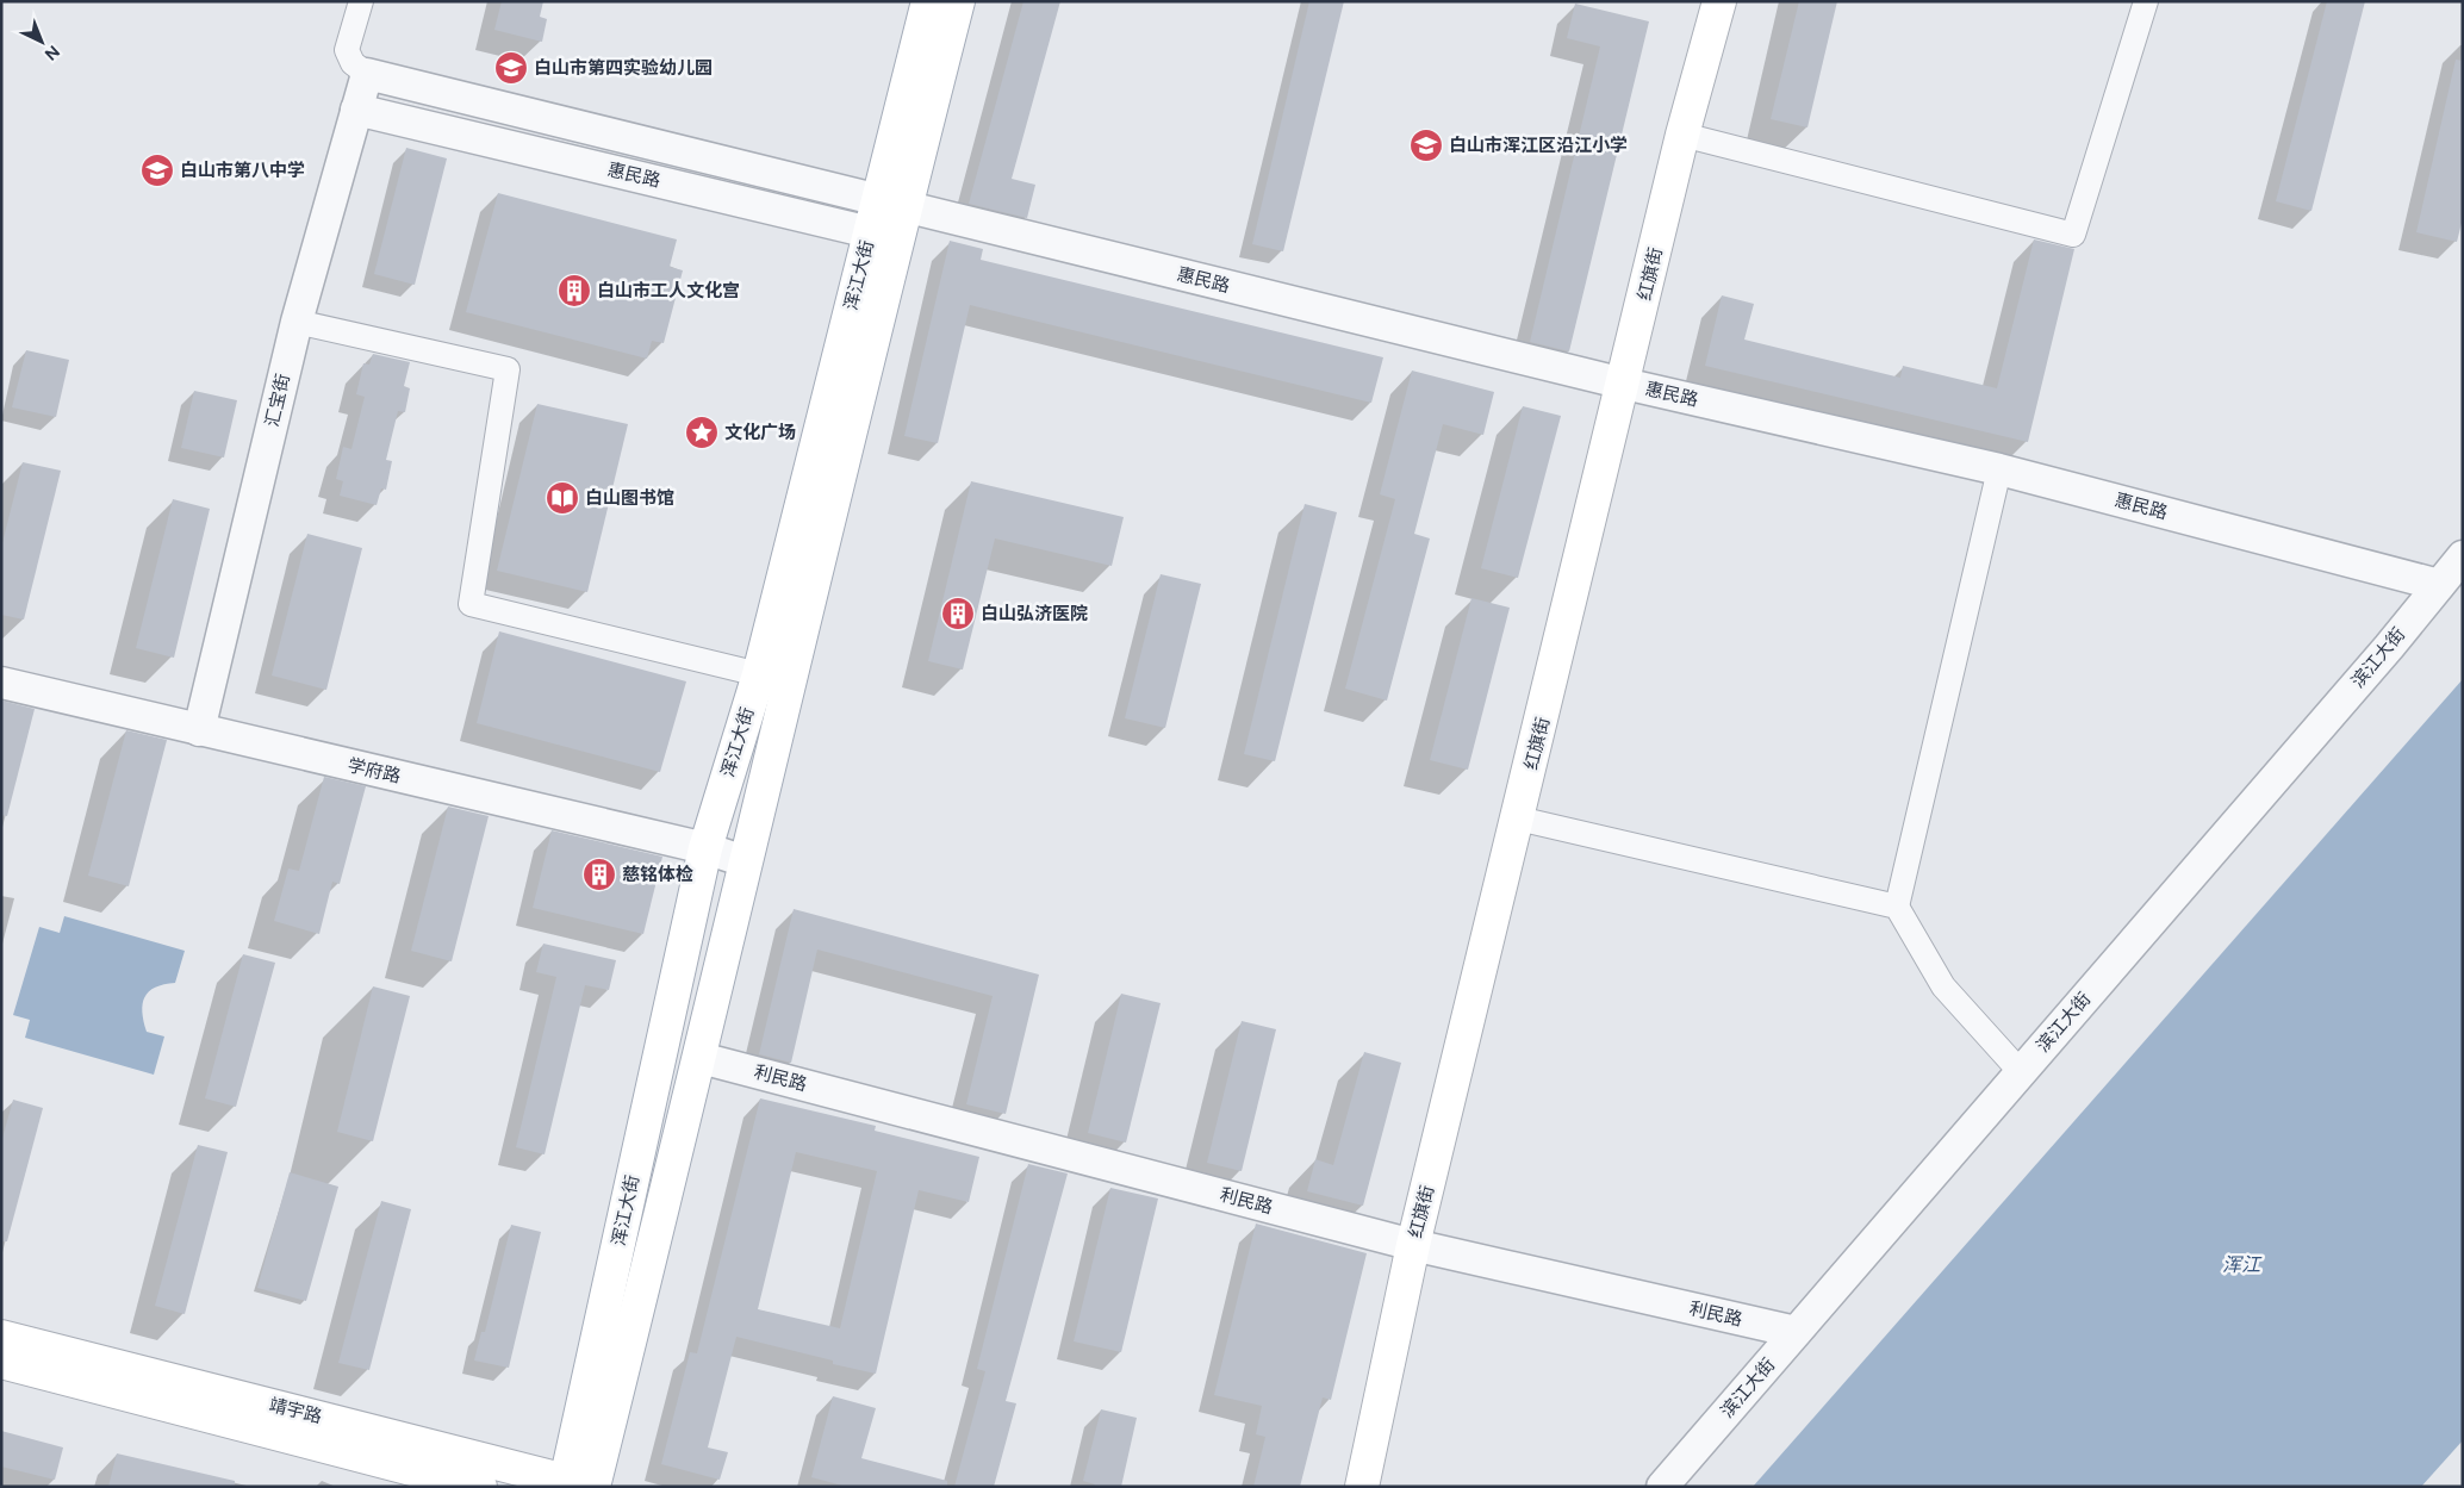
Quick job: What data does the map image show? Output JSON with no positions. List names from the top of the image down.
{
  "streets": {
    "main road": ["红旗街", "浑江大街", "靖宇路"],
    "street": [
      "惠民路",
      "汇宝街",
      "滨江大街",
      "学府路",
      "利民路"
    ]
  },
  "crossings": [
    ["惠民路", "红旗街"],
    ["惠民路", "浑江大街"],
    ["惠民路", "汇宝街"],
    ["惠民路", "滨江大街"],
    ["红旗街", "利民路"],
    ["浑江大街", "学府路"],
    ["浑江大街", "利民路"],
    ["浑江大街", "靖宇路"],
    ["汇宝街", "学府路"],
    ["滨江大街", "利民路"]
  ],
  "water": ["浑江"],
  "places": {
    "school or university": ["白山市第四实验幼儿园", "白山市浑江区沿江小学", "白山市第八中学"],
    "building": ["白山市工人文化宫", "白山弘济医院", "慈铭体检"],
    "place": ["文化广场"],
    "library": ["白山图书馆"]
  },
  "north": "bottom right"
}
